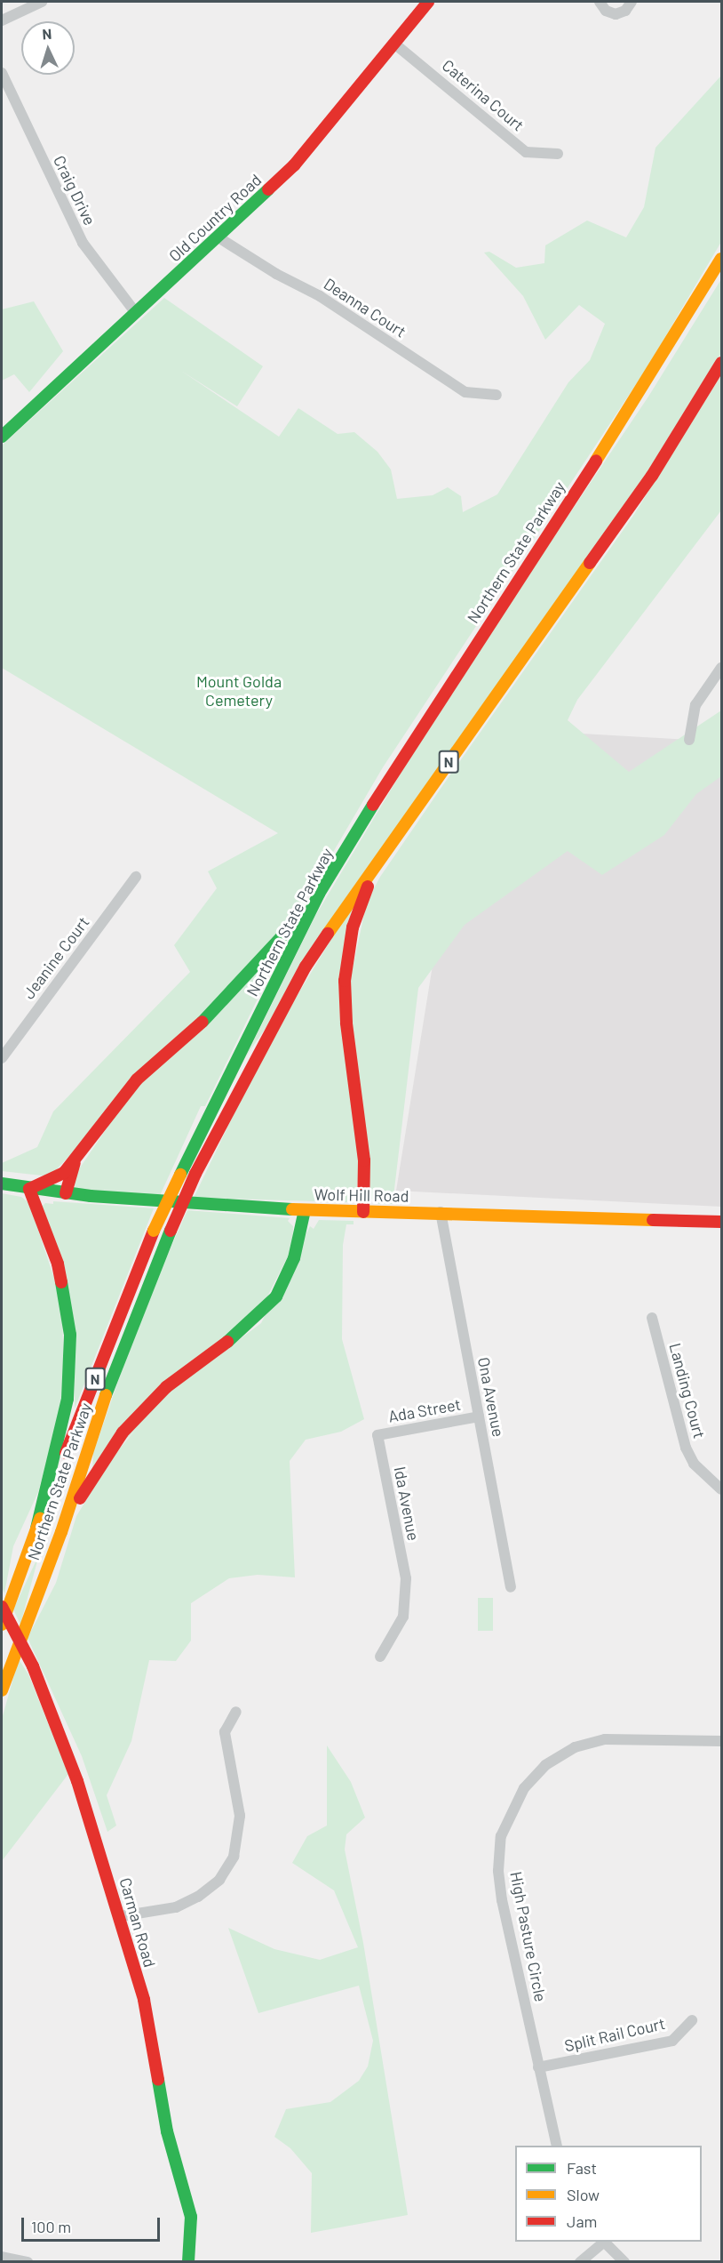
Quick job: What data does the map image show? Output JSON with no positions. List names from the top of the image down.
{
  "streets": {
    "main road": [
      "Old Country Road",
      "Northern State Parkway",
      "N",
      "Wolf Hill Road",
      "Carman Road"
    ],
    "street": [
      "Caterina Court",
      "Craig Drive",
      "Deanna Court",
      "Jeanine Court",
      "Landing Court",
      "Ona Avenue",
      "Ada Street",
      "Ida Avenue",
      "High Pasture Circle",
      "Split Rail Court"
    ]
  },
  "crossings": [
    ["Caterina Court", "Old Country Road"],
    ["Craig Drive", "Old Country Road"],
    ["Old Country Road", "Deanna Court"],
    ["Wolf Hill Road", "Ona Avenue"],
    ["Ona Avenue", "Ada Street"],
    ["Ada Street", "Ida Avenue"],
    ["High Pasture Circle", "Split Rail Court"]
  ],
  "parks": ["Mount Golda Cemetery"],
  "legend": ["Fast", "Slow", "Jam"],
  "scale_bar": "100 m",
  "north": "top"
}
